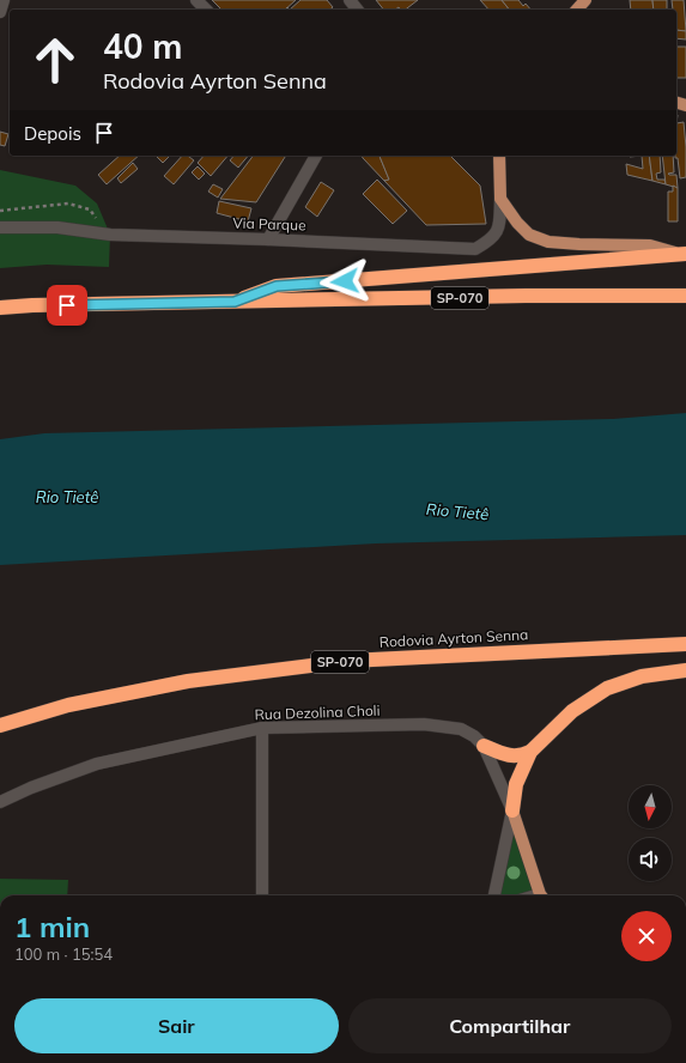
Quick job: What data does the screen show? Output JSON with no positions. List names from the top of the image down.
{
  "streets": {
    "highway": ["SP-070", "Rodovia Ayrton Senna"],
    "street": ["Via Parque", "Rua Dezolina Choli"]
  },
  "water": ["Rio Tietê"],
  "north": "bottom",
  "page": {
    "turn": ["40 m", "Rodovia Ayrton Senna"],
    "then": "Depois",
    "heading": ["1 min", "100 m · 15:54"],
    "buttons": ["Sair", "Compartilhar"]
  }
}
